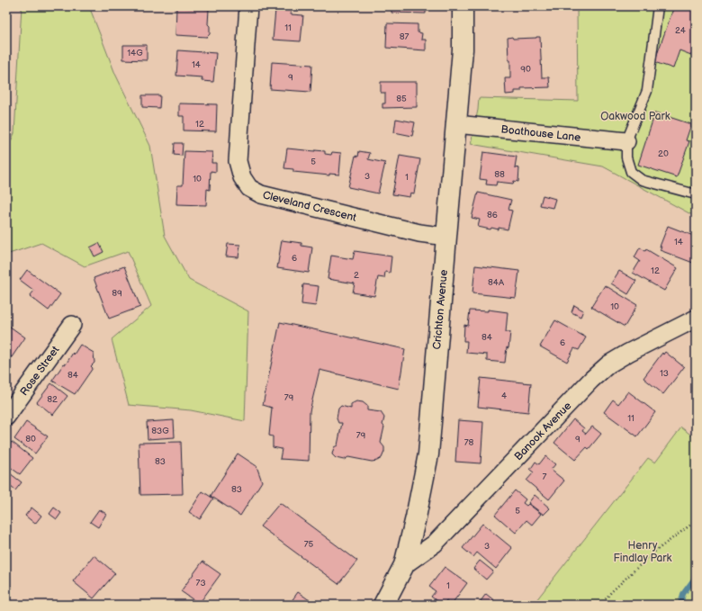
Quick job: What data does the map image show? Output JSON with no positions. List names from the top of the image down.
{
  "streets": {
    "street": [
      "Boathouse Lane",
      "Cleveland Crescent",
      "Crichton Avenue",
      "Rose Street",
      "Banook Avenue"
    ]
  },
  "crossings": [
    ["Boathouse Lane", "Crichton Avenue"],
    ["Cleveland Crescent", "Crichton Avenue"],
    ["Crichton Avenue", "Banook Avenue"]
  ],
  "parks": ["Oakwood Park", "Henry Findlay Park"],
  "house_numbers": [
    "11",
    "24",
    "87",
    "14G",
    "14",
    "90",
    "9",
    "85",
    "12",
    "20",
    "5",
    "88",
    "3",
    "1",
    "10",
    "86",
    "14",
    "6",
    "12",
    "2",
    "84A",
    "89",
    "10",
    "84",
    "6",
    "13",
    "84",
    "4",
    "79",
    "82",
    "11",
    "83G",
    "79",
    "80",
    "9",
    "78",
    "83",
    "7",
    "83",
    "5",
    "75",
    "3",
    "73",
    "1"
  ]
}
